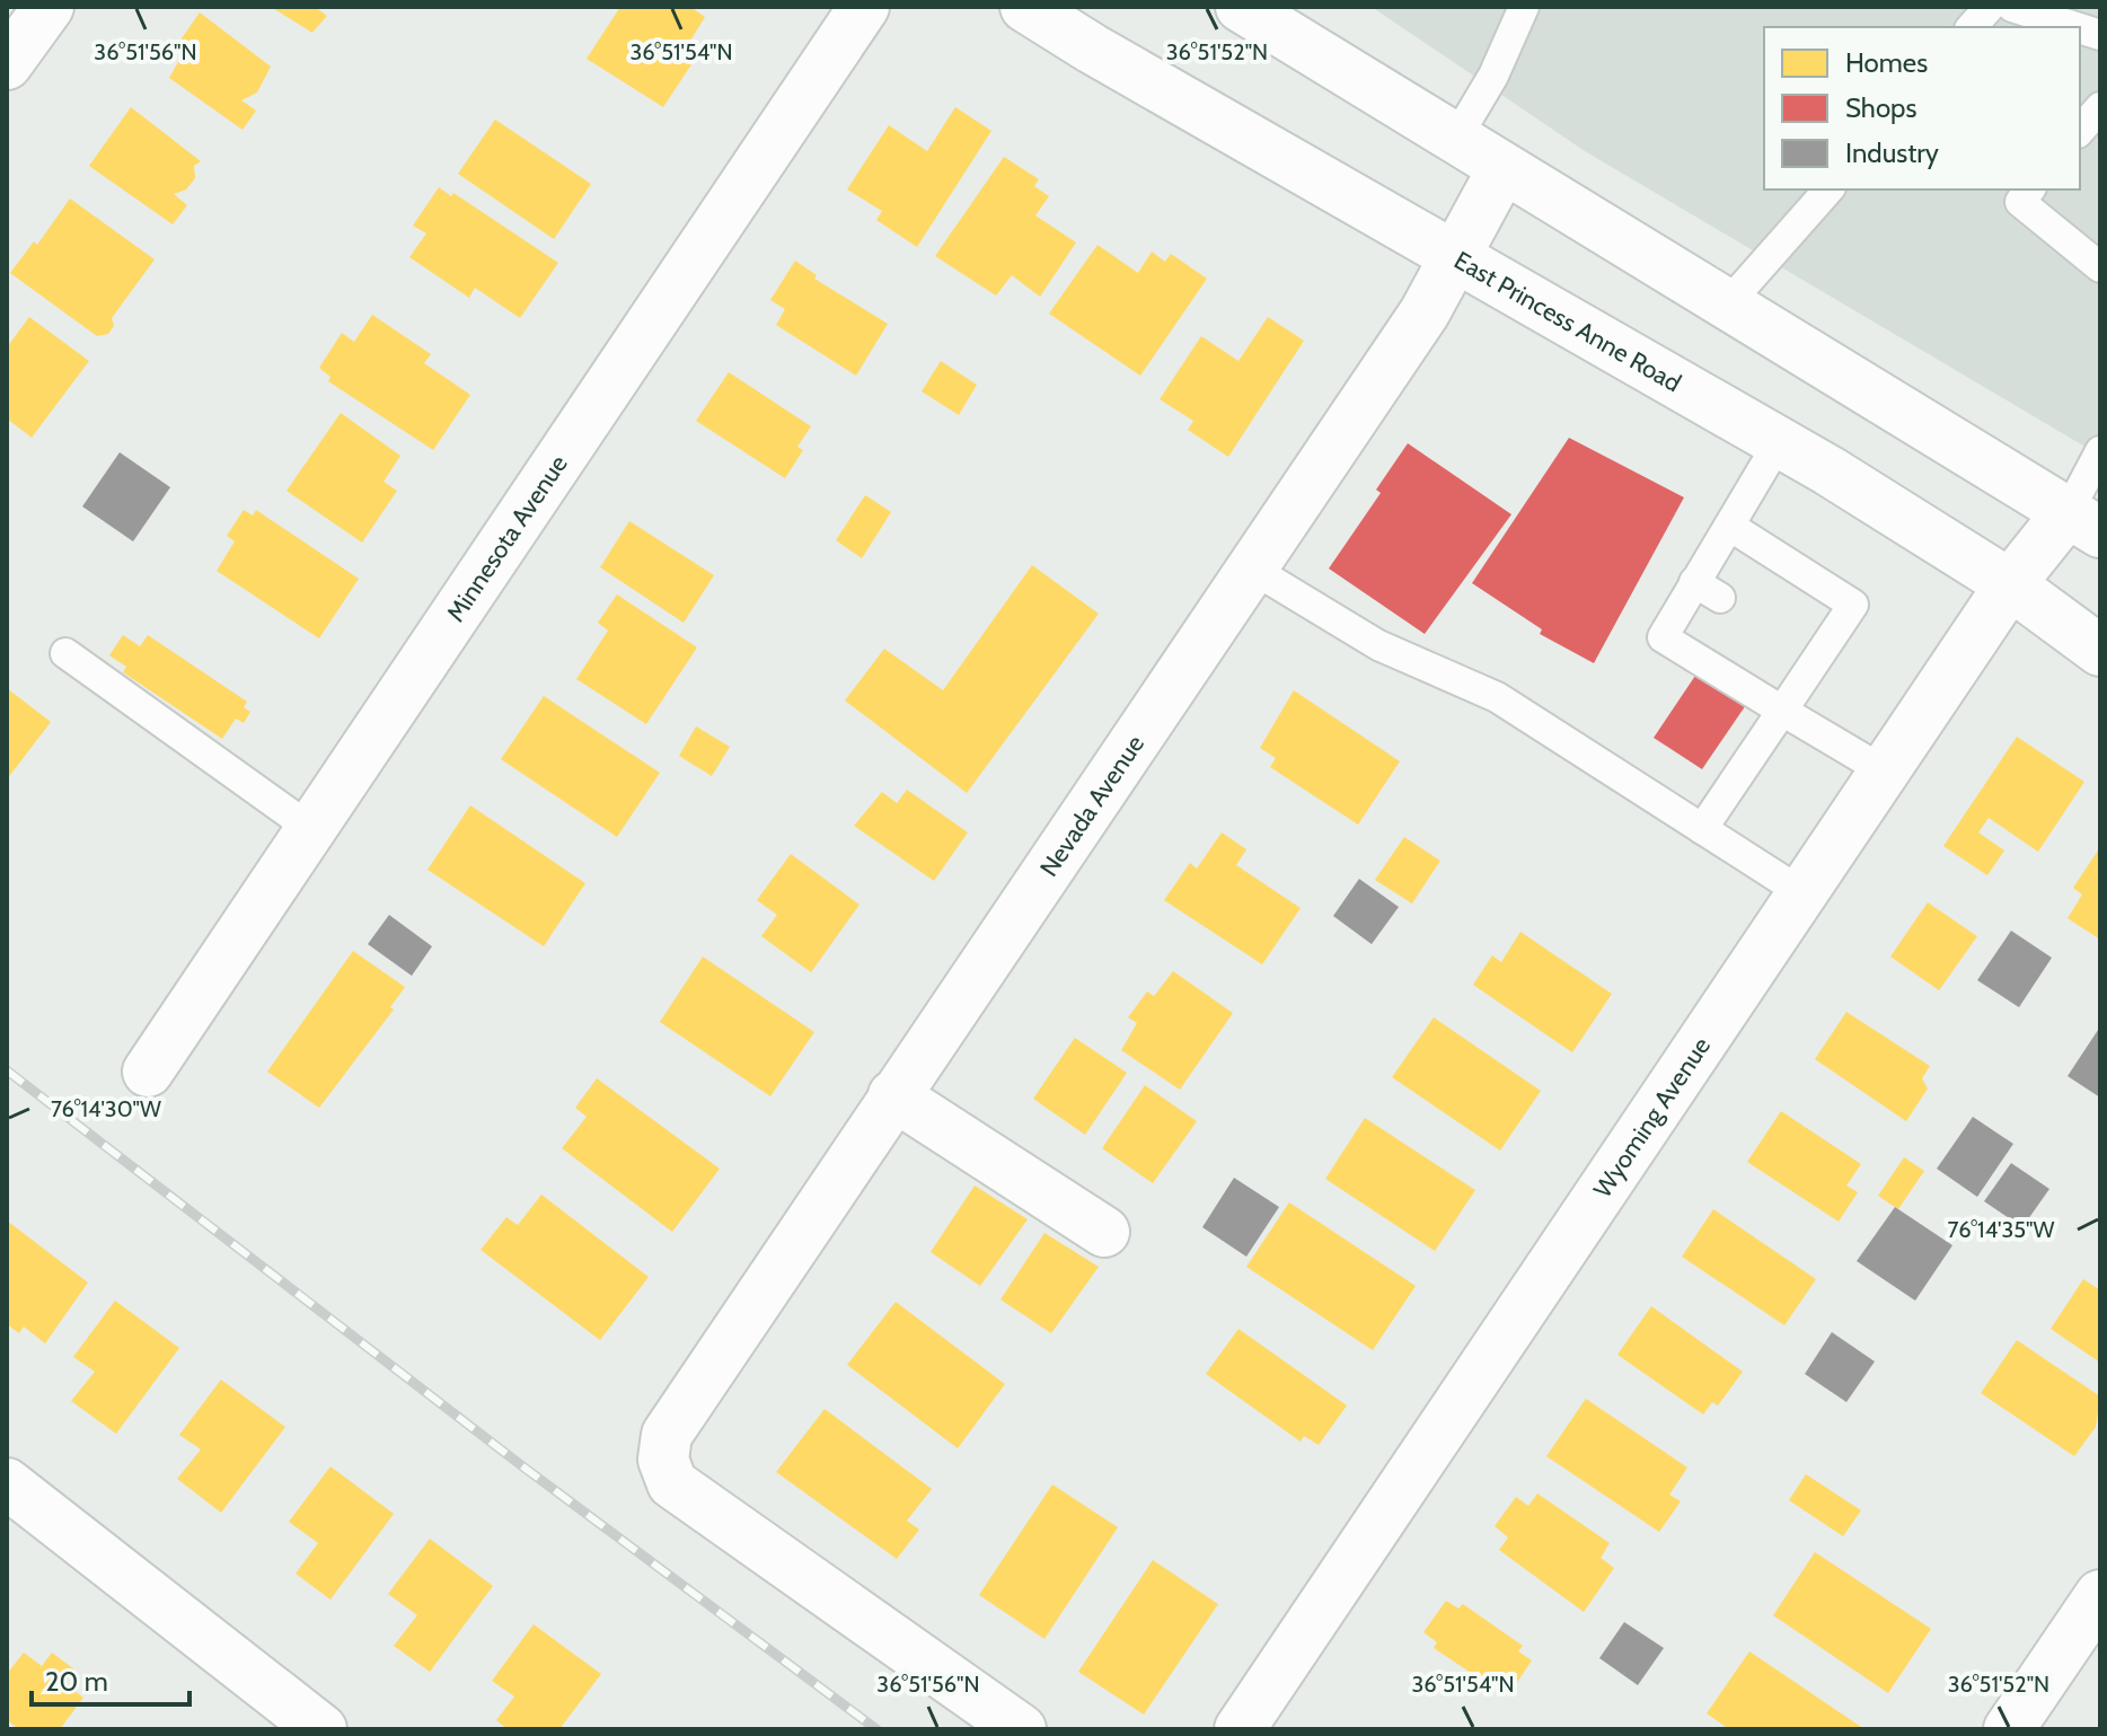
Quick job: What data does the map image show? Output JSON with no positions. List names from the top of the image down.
{
  "streets": {
    "street": [
      "East Princess Anne Road",
      "Minnesota Avenue",
      "Nevada Avenue",
      "Wyoming Avenue"
    ]
  },
  "crossings": [
    ["East Princess Anne Road", "Nevada Avenue"],
    ["East Princess Anne Road", "Wyoming Avenue"]
  ],
  "legend": ["Homes", "Shops", "Industry"],
  "scale_bar": "20 m",
  "coordinates": [
    "36°51'52\"N",
    "36°51'56\"N",
    "36°51'54\"N",
    "76°14'30\"W",
    "76°14'35\"W"
  ]
}
